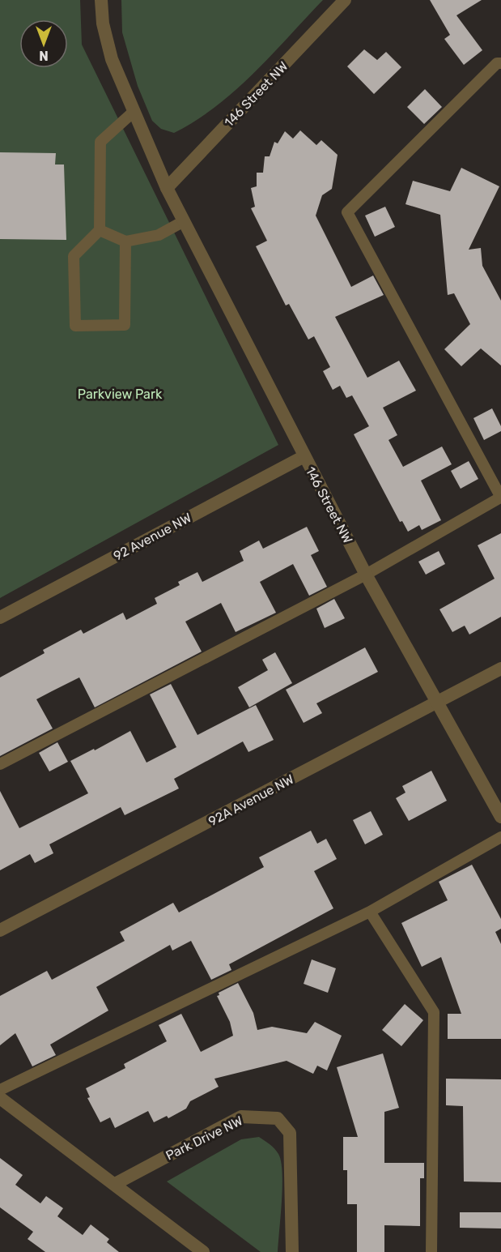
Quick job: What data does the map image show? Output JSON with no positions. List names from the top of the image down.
{
  "streets": {
    "street": [
      "146 Street NW",
      "92 Avenue NW",
      "92A Avenue NW",
      "Park Drive NW"
    ]
  },
  "crossings": [
    ["146 Street NW", "92 Avenue NW"],
    ["146 Street NW", "92A Avenue NW"]
  ],
  "parks": ["Parkview Park"],
  "north": "bottom"
}
